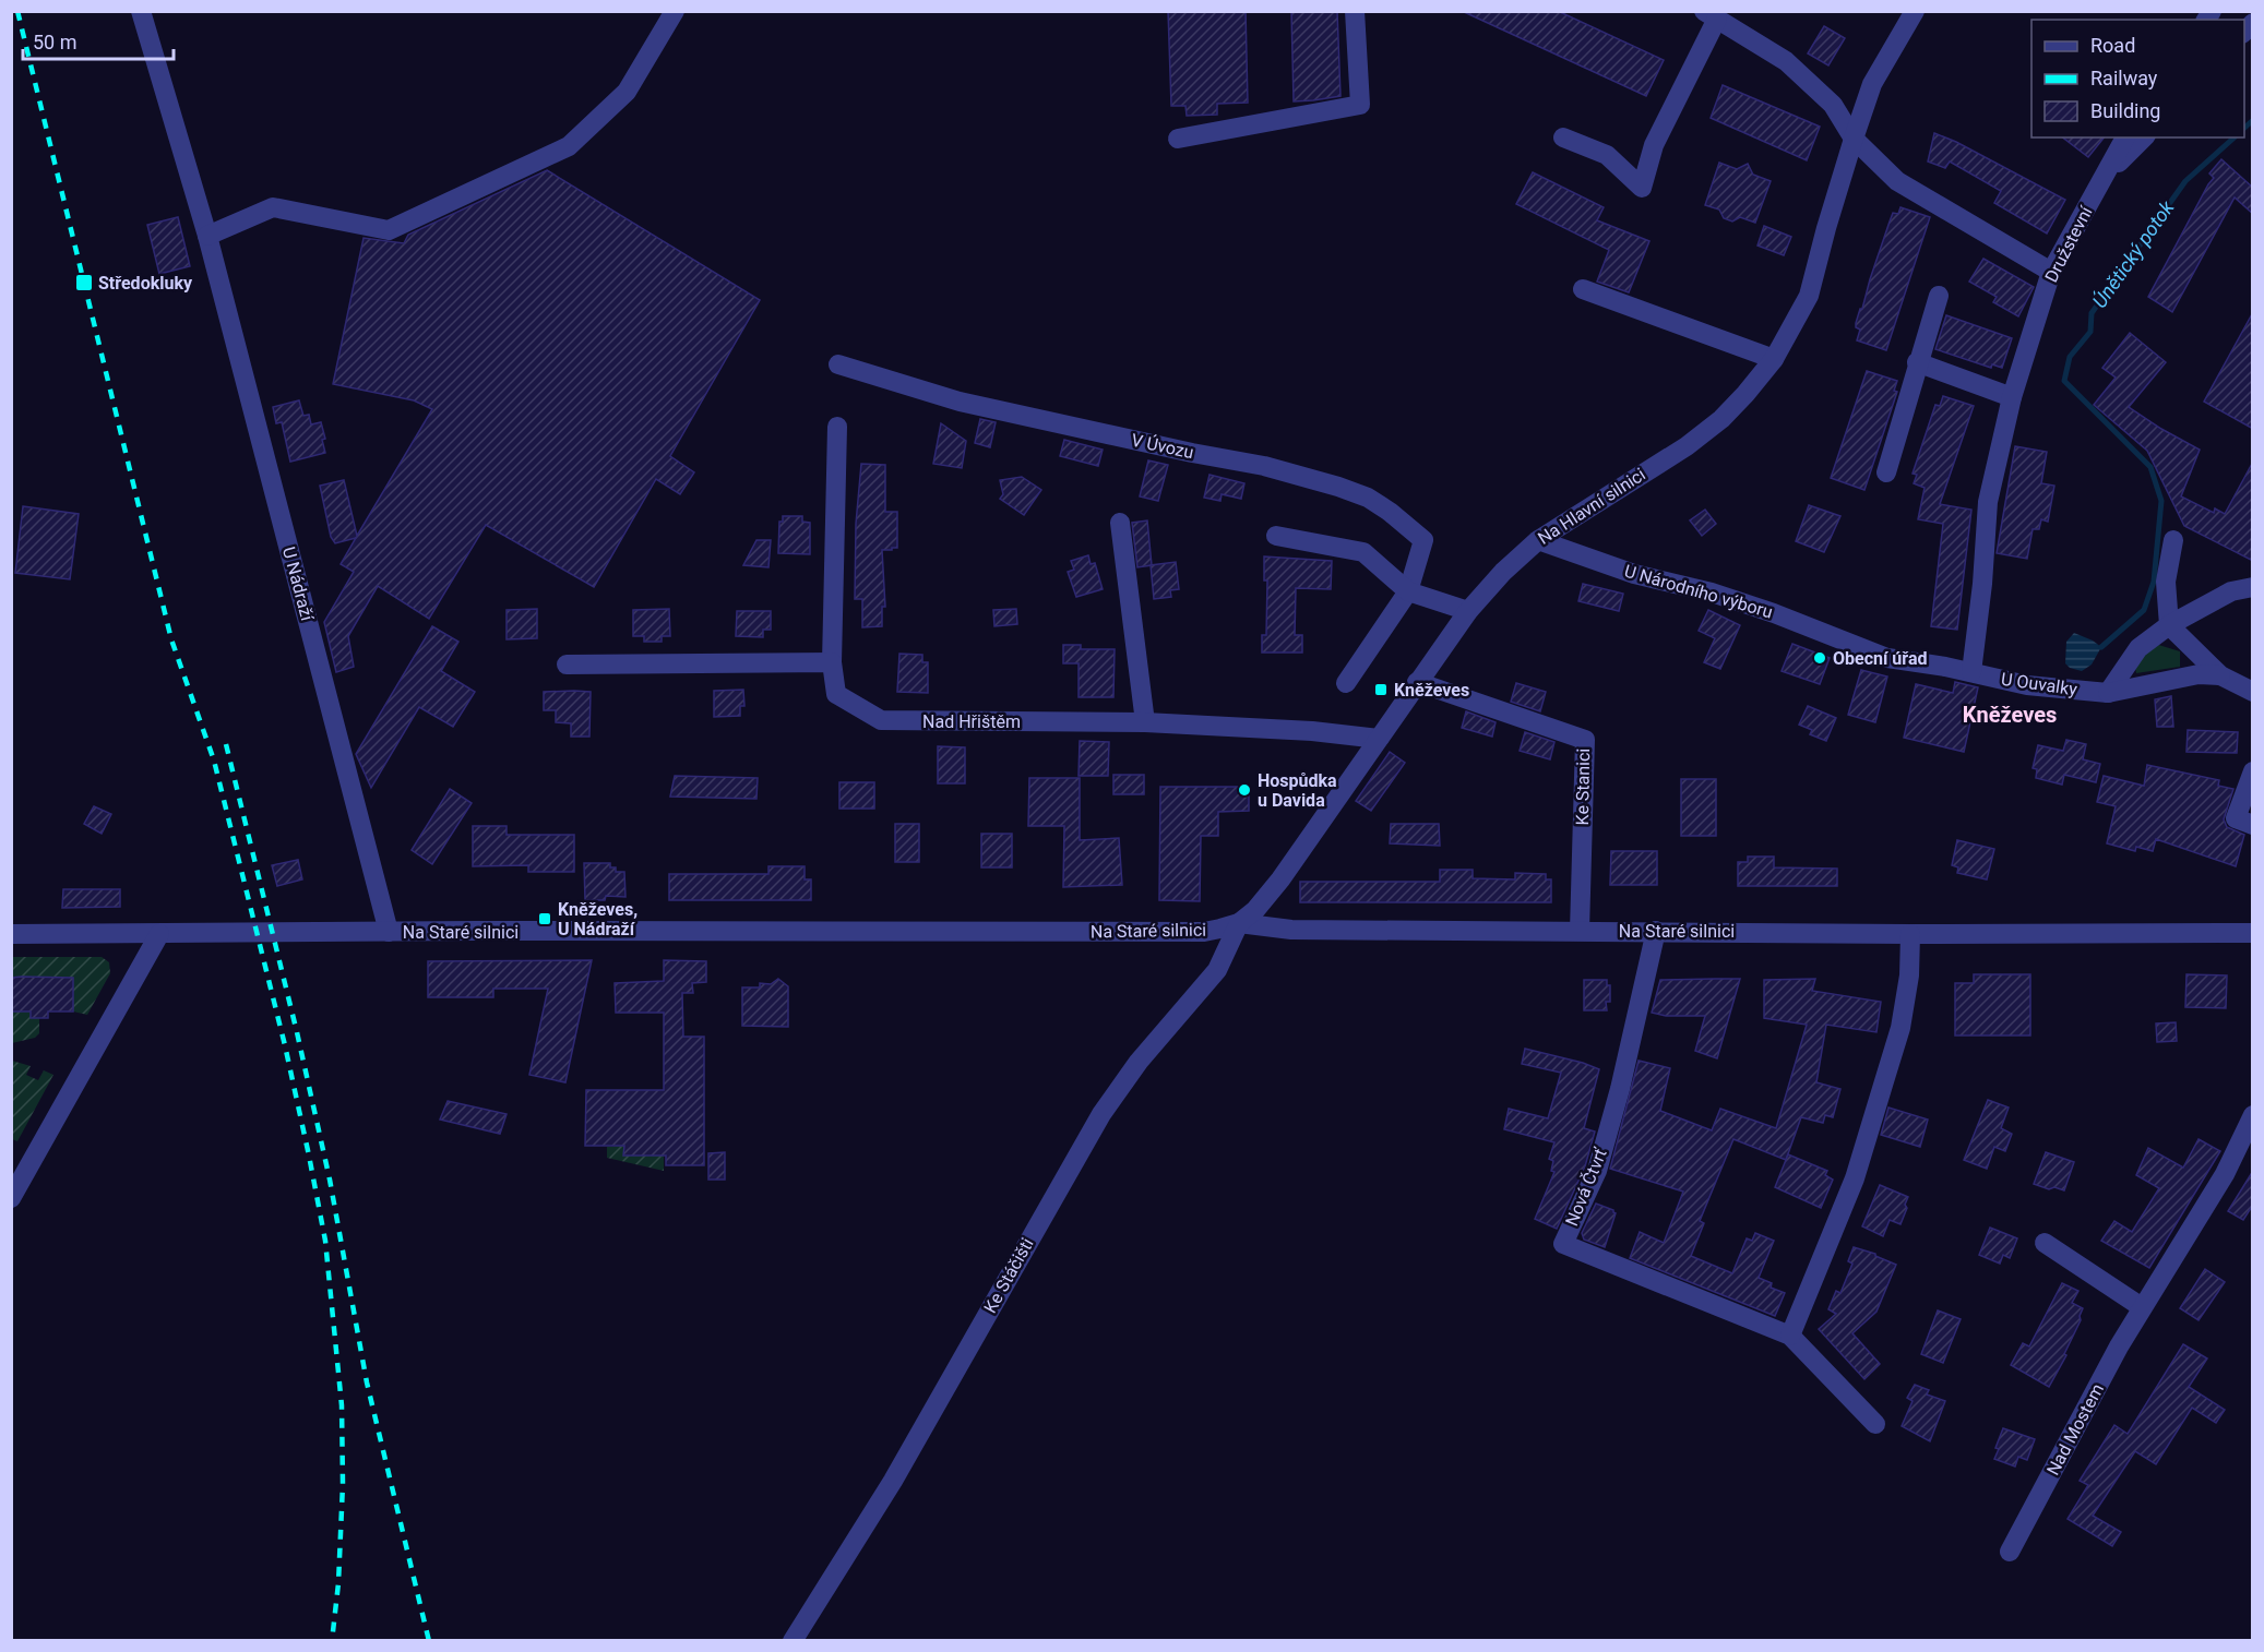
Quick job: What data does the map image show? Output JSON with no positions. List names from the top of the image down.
{
  "streets": {
    "street": [
      "Družstevní",
      "V Úvozu",
      "Na Hlavní silnici",
      "U Nádraží",
      "U Národního výboru",
      "U Ouvalky",
      "Nad Hřištěm",
      "Ke Stanici",
      "Na Staré silnici",
      "Nová Čtvrť",
      "Ke Stáčišti",
      "Nad Mostem"
    ]
  },
  "crossings": [
    ["Družstevní", "U Národního výboru"],
    ["Družstevní", "U Ouvalky"],
    ["Na Hlavní silnici", "U Národního výboru"],
    ["Na Hlavní silnici", "Nad Hřištěm"],
    ["Na Hlavní silnici", "Ke Stanici"],
    ["Na Hlavní silnici", "Na Staré silnici"],
    ["Na Hlavní silnici", "Ke Stáčišti"],
    ["U Nádraží", "Na Staré silnici"],
    ["U Národního výboru", "U Ouvalky"],
    ["Ke Stanici", "Na Staré silnici"],
    ["Na Staré silnici", "Nová Čtvrť"],
    ["Na Staré silnici", "Ke Stáčišti"]
  ],
  "districts": ["Kněževes"],
  "water": ["Únětický potok"],
  "places": {
    "transit": ["Středokluky", "Kněževes", "Kněževes, U Nádraží"],
    "other": ["Obecní úřad", "Hospůdka u Davida"]
  },
  "legend": ["Road", "Railway", "Building"],
  "scale_bar": "50 m"
}
